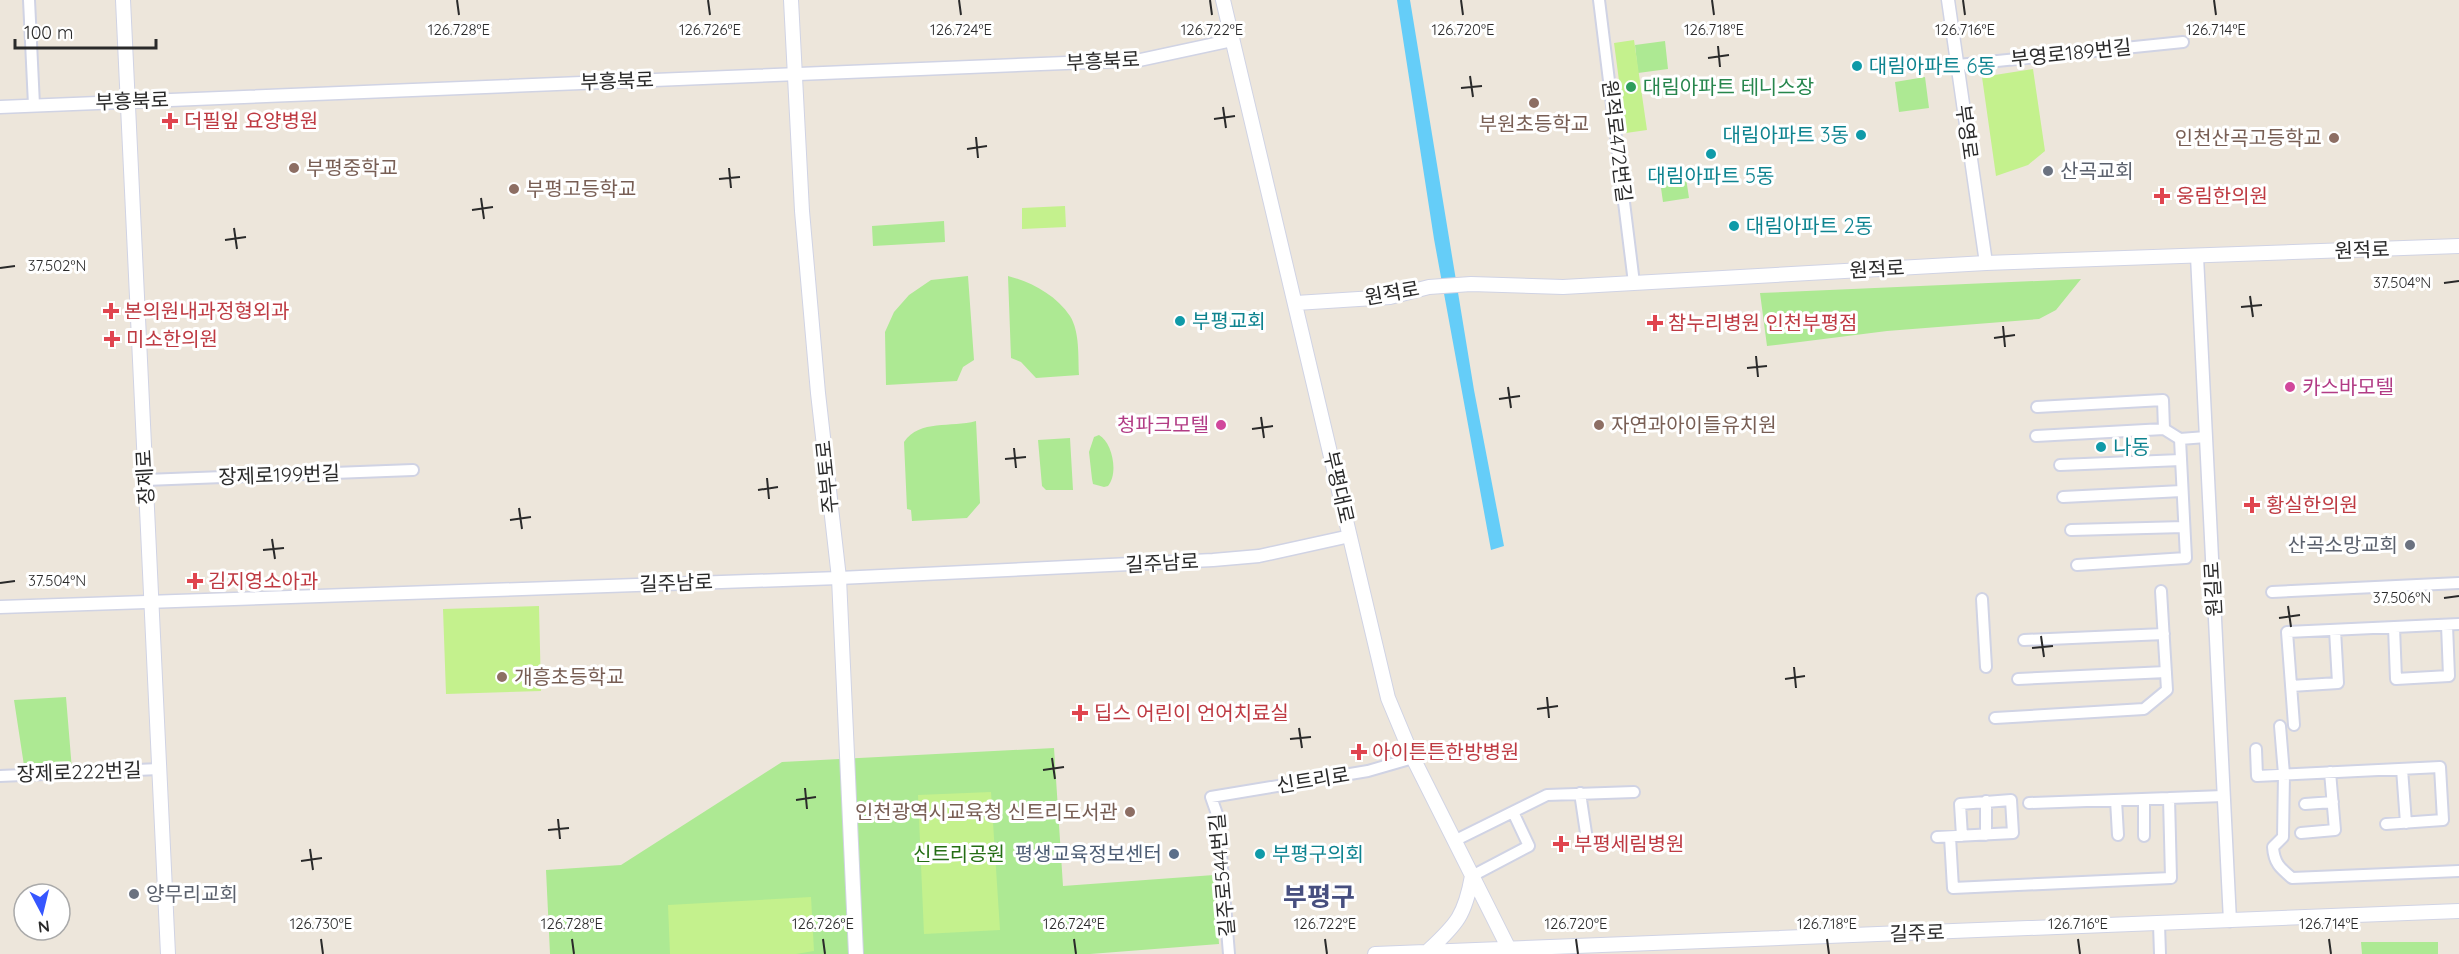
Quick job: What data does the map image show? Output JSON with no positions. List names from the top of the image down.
{
  "streets": {
    "main road": [
      "원적로",
      "장제로",
      "주부토로",
      "부평대로",
      "길주로"
    ],
    "street": [
      "부영로189번길",
      "부흥북로",
      "부영로",
      "원적로472번길",
      "장제로199번길",
      "길주남로",
      "원길로",
      "장제로222번길",
      "신트리로",
      "길주로544번길"
    ]
  },
  "crossings": [
    ["부영로189번길", "부영로"],
    ["부흥북로", "장제로"],
    ["부흥북로", "주부토로"],
    ["부흥북로", "부평대로"],
    ["부영로", "원적로"],
    ["원적로472번길", "원적로"],
    ["원적로", "부평대로"],
    ["원적로", "원길로"],
    ["장제로199번길", "장제로"],
    ["장제로", "길주남로"],
    ["장제로", "장제로222번길"],
    ["주부토로", "길주남로"],
    ["부평대로", "길주남로"],
    ["부평대로", "신트리로"],
    ["부평대로", "길주로"],
    ["원길로", "길주로"],
    ["신트리로", "길주로544번길"]
  ],
  "districts": ["부평구"],
  "parks": ["신트리공원"],
  "places": {
    "other": [
      "대림아파트 6동",
      "대림아파트 테니스장",
      "부원초등학교",
      "대림아파트 3동",
      "인천산곡고등학교",
      "대림아파트 5동",
      "부평중학교",
      "산곡교회",
      "부평고등학교",
      "대림아파트 2동",
      "부평교회",
      "카스바모텔",
      "청파크모텔",
      "자연과아이들유치원",
      "나동",
      "산곡소망교회",
      "개흥초등학교",
      "인천광역시교육청 신트리도서관",
      "평생교육정보센터",
      "부평구의회",
      "양무리교회"
    ],
    "health": [
      "더필잎 요양병원",
      "웅림한의원",
      "본의원내과정형외과",
      "참누리병원 인천부평점",
      "미소한의원",
      "황실한의원",
      "김지영소아과",
      "딥스 어린이 언어치료실",
      "아이튼튼한방병원",
      "부평세림병원"
    ]
  },
  "scale_bar": "100 m",
  "north": "bottom",
  "coordinates": [
    "126.728°E",
    "126.726°E",
    "126.724°E",
    "126.722°E",
    "126.720°E",
    "126.718°E",
    "126.716°E",
    "126.714°E",
    "37.502°N",
    "37.504°N",
    "37.506°N",
    "126.730°E"
  ]
}
